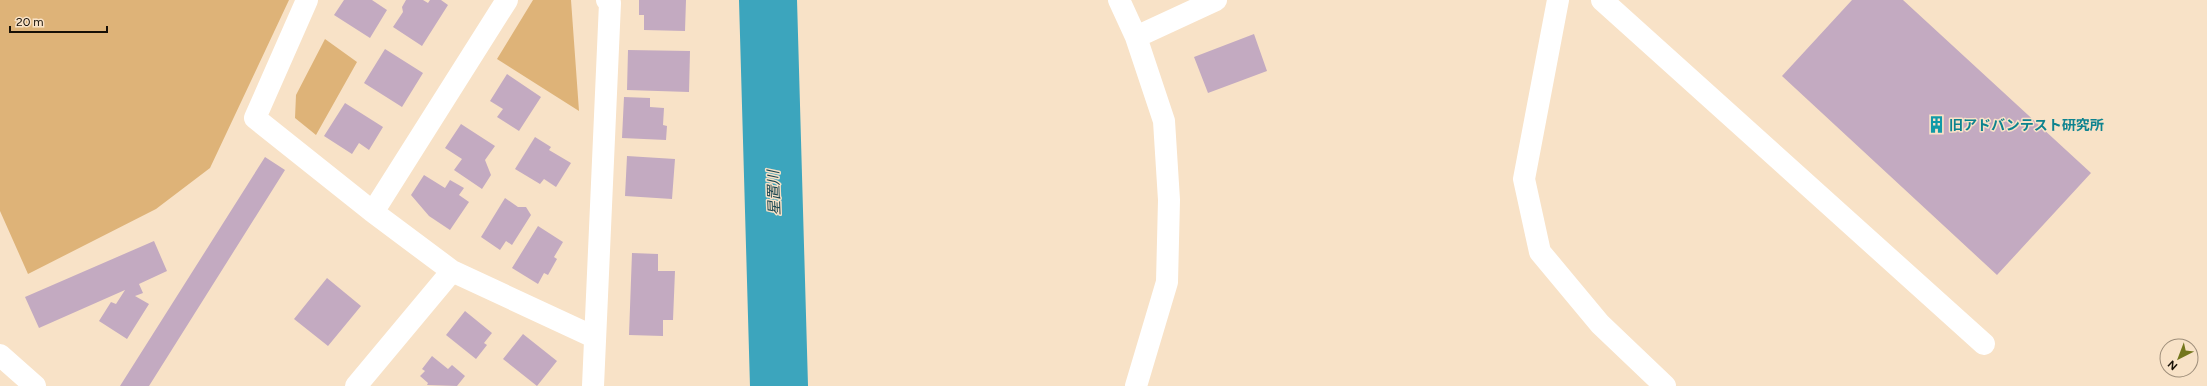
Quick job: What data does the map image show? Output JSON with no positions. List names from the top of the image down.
{
  "water": ["星置川"],
  "places": {
    "building": ["旧アドバンテスト研究所"]
  },
  "scale_bar": "20 m",
  "north": "bottom left"
}
